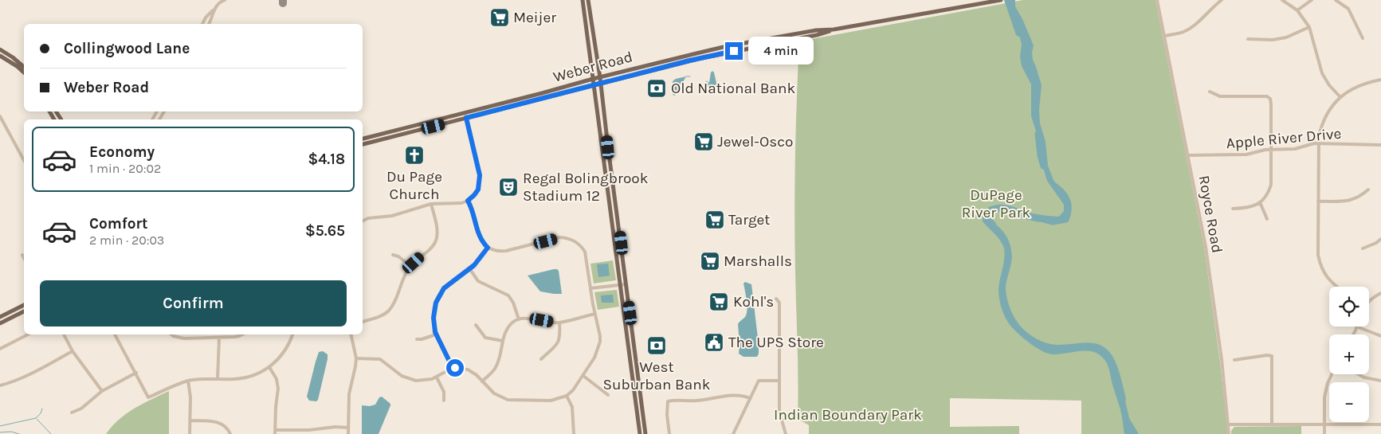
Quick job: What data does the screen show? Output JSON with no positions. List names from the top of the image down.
{
  "streets": {
    "main road": ["Weber Road"],
    "street": ["Apple River Drive", "Royce Road"]
  },
  "crossings": [
    ["Apple River Drive", "Royce Road"]
  ],
  "parks": ["DuPage River Park", "Indian Boundary Park"],
  "places": {
    "supermarket": [
      "Meijer",
      "Jewel-Osco",
      "Target",
      "Marshalls",
      "Kohl's"
    ],
    "bank": ["Old National Bank", "West Suburban Bank"],
    "church": ["Du Page Church"],
    "theatre": ["Regal Bolingbrook Stadium 12"],
    "public building": ["The UPS Store"]
  },
  "page": {
    "banner": ["Collingwood Lane", "Weber Road"],
    "bubble": "4 min",
    "list": [
      {
        "name": "Economy",
        "note": "1 min · 20:02",
        "value": "$4.18"
      },
      {
        "name": "Comfort",
        "note": "2 min · 20:03",
        "value": "$5.65"
      }
    ],
    "buttons": "Confirm",
    "map_buttons": ["+", "−"]
  }
}
